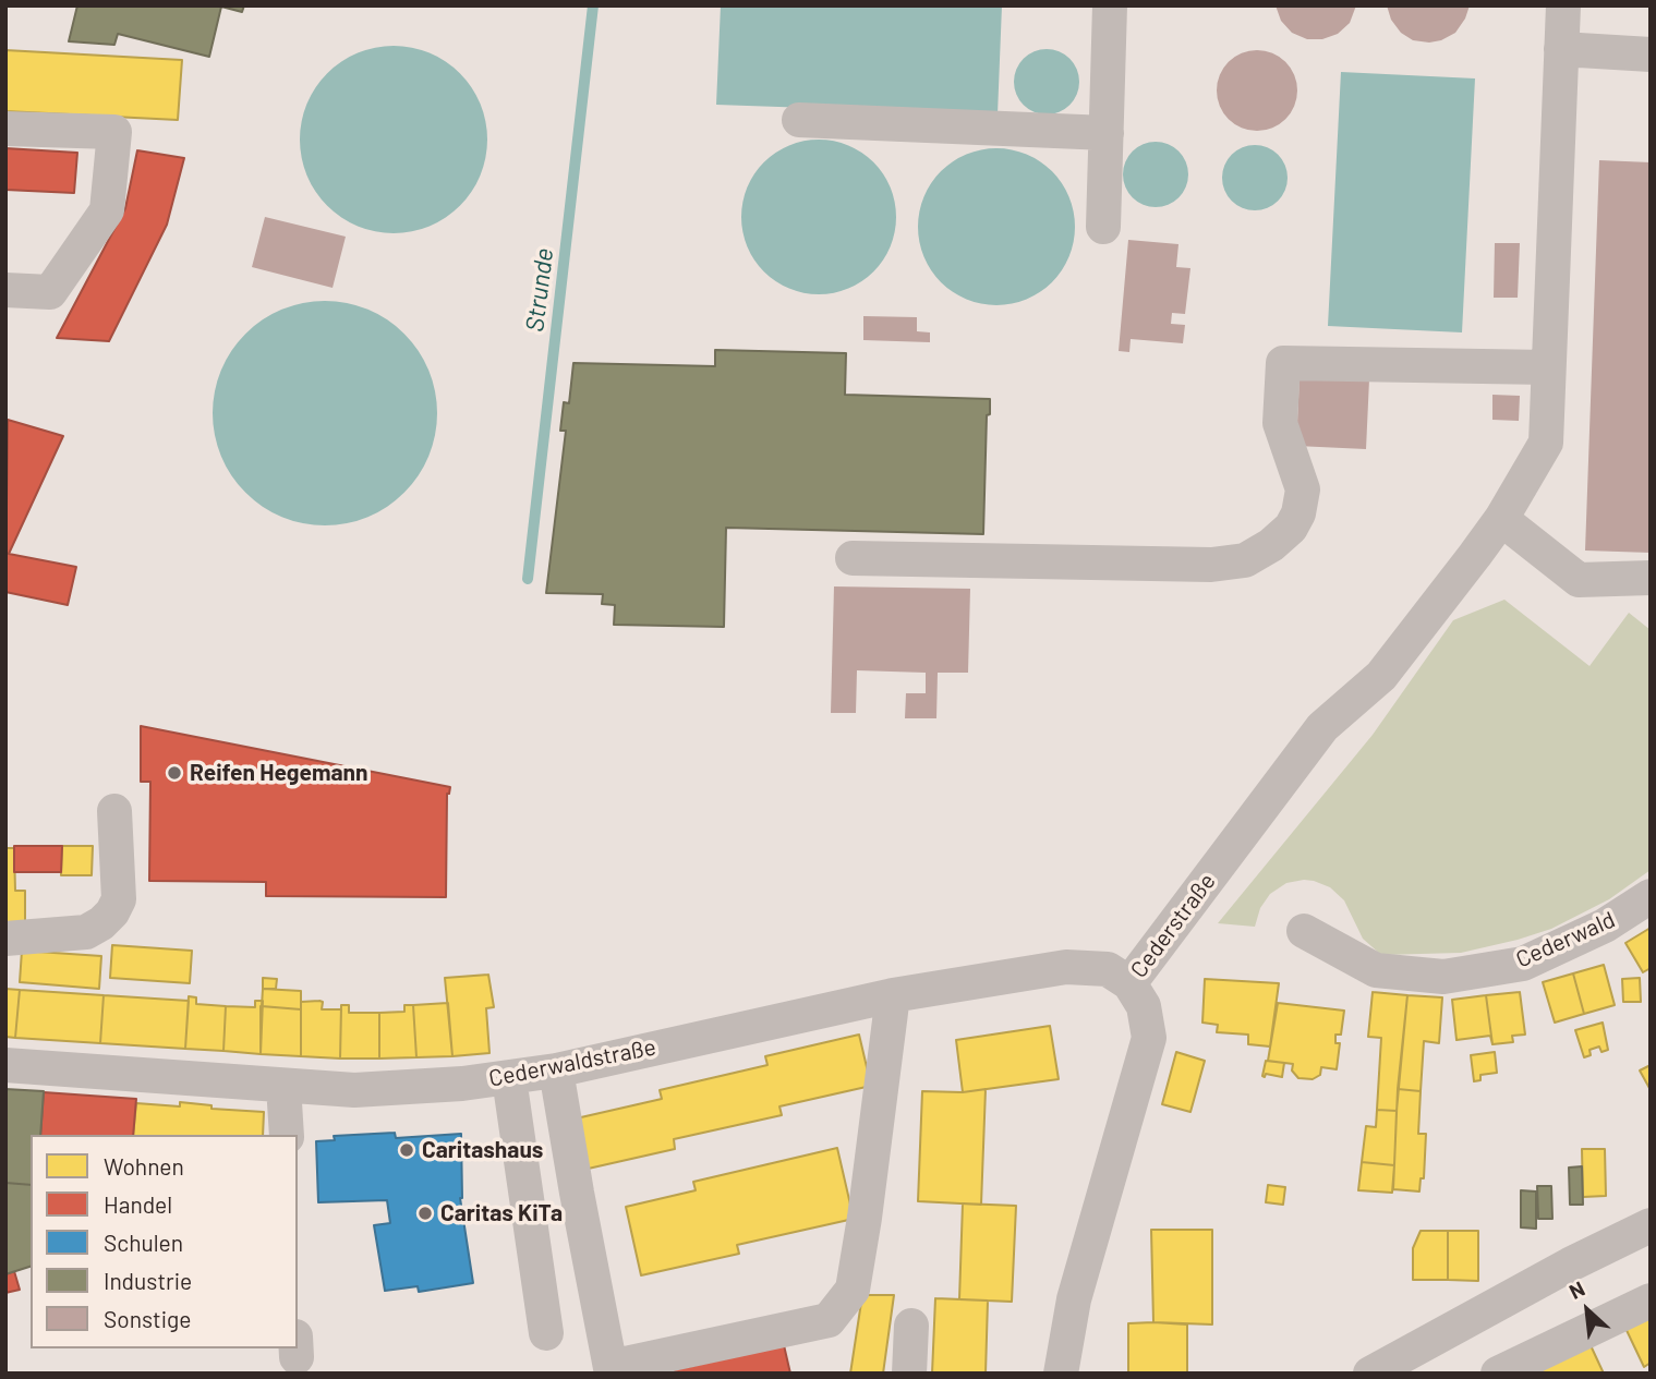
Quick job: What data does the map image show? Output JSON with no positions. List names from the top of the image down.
{
  "streets": {
    "street": ["Cederstraße", "Cederwald", "Cederwaldstraße"]
  },
  "crossings": [
    ["Cederstraße", "Cederwaldstraße"]
  ],
  "water": ["Strunde"],
  "places": ["Reifen Hegemann", "Caritashaus", "Caritas KiTa"],
  "legend": [
    "Wohnen",
    "Handel",
    "Schulen",
    "Industrie",
    "Sonstige"
  ],
  "north": "top left"
}
